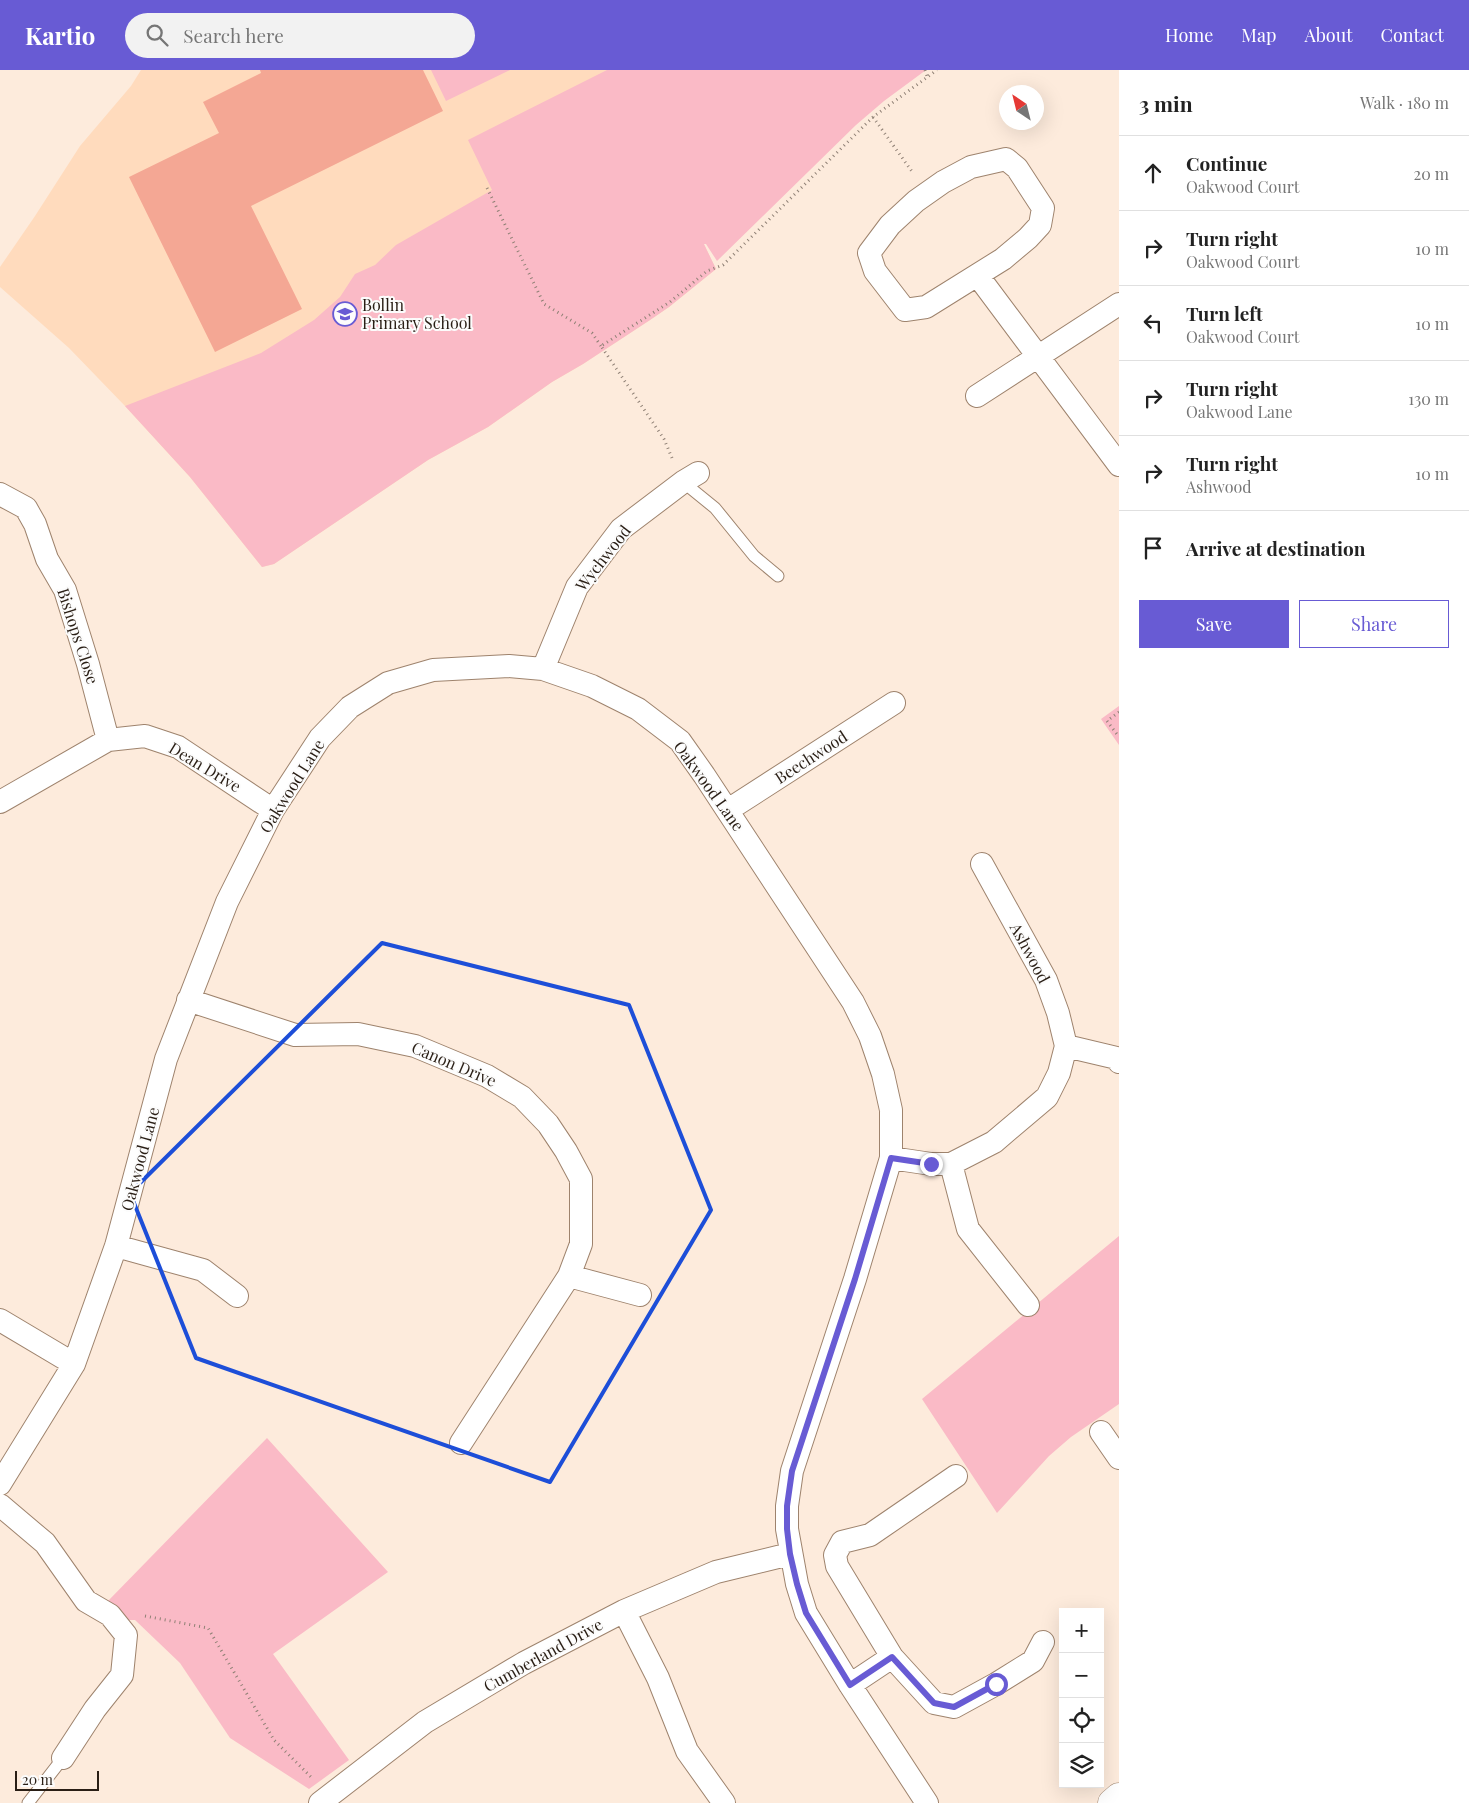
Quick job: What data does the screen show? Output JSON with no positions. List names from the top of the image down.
{
  "streets": {
    "street": [
      "Wychwood",
      "Bishops Close",
      "Beechwood",
      "Dean Drive",
      "Oakwood Lane",
      "Ashwood",
      "Canon Drive",
      "Cumberland Drive"
    ]
  },
  "crossings": [
    ["Wychwood", "Oakwood Lane"],
    ["Bishops Close", "Dean Drive"],
    ["Beechwood", "Oakwood Lane"],
    ["Dean Drive", "Oakwood Lane"],
    ["Oakwood Lane", "Ashwood"],
    ["Oakwood Lane", "Canon Drive"],
    ["Oakwood Lane", "Cumberland Drive"]
  ],
  "places": {
    "school or university": ["Bollin Primary School"]
  },
  "scale_bar": "20 m",
  "north": "top left",
  "page": {
    "header": "Kartio",
    "search": "Search here",
    "nav": [
      "Home",
      "Map",
      "About",
      "Contact"
    ],
    "heading": ["3 min", "Walk · 180 m"],
    "list": [
      ["Continue", "Oakwood Court", "20 m"],
      ["Turn right", "Oakwood Court", "10 m"],
      ["Turn left", "Oakwood Court", "10 m"],
      ["Turn right", "Oakwood Lane", "130 m"],
      ["Turn right", "Ashwood", "10 m"],
      "Arrive at destination"
    ],
    "buttons": ["Save", "Share"],
    "map_buttons": ["+", "−"],
    "scale": "20 m"
  }
}
